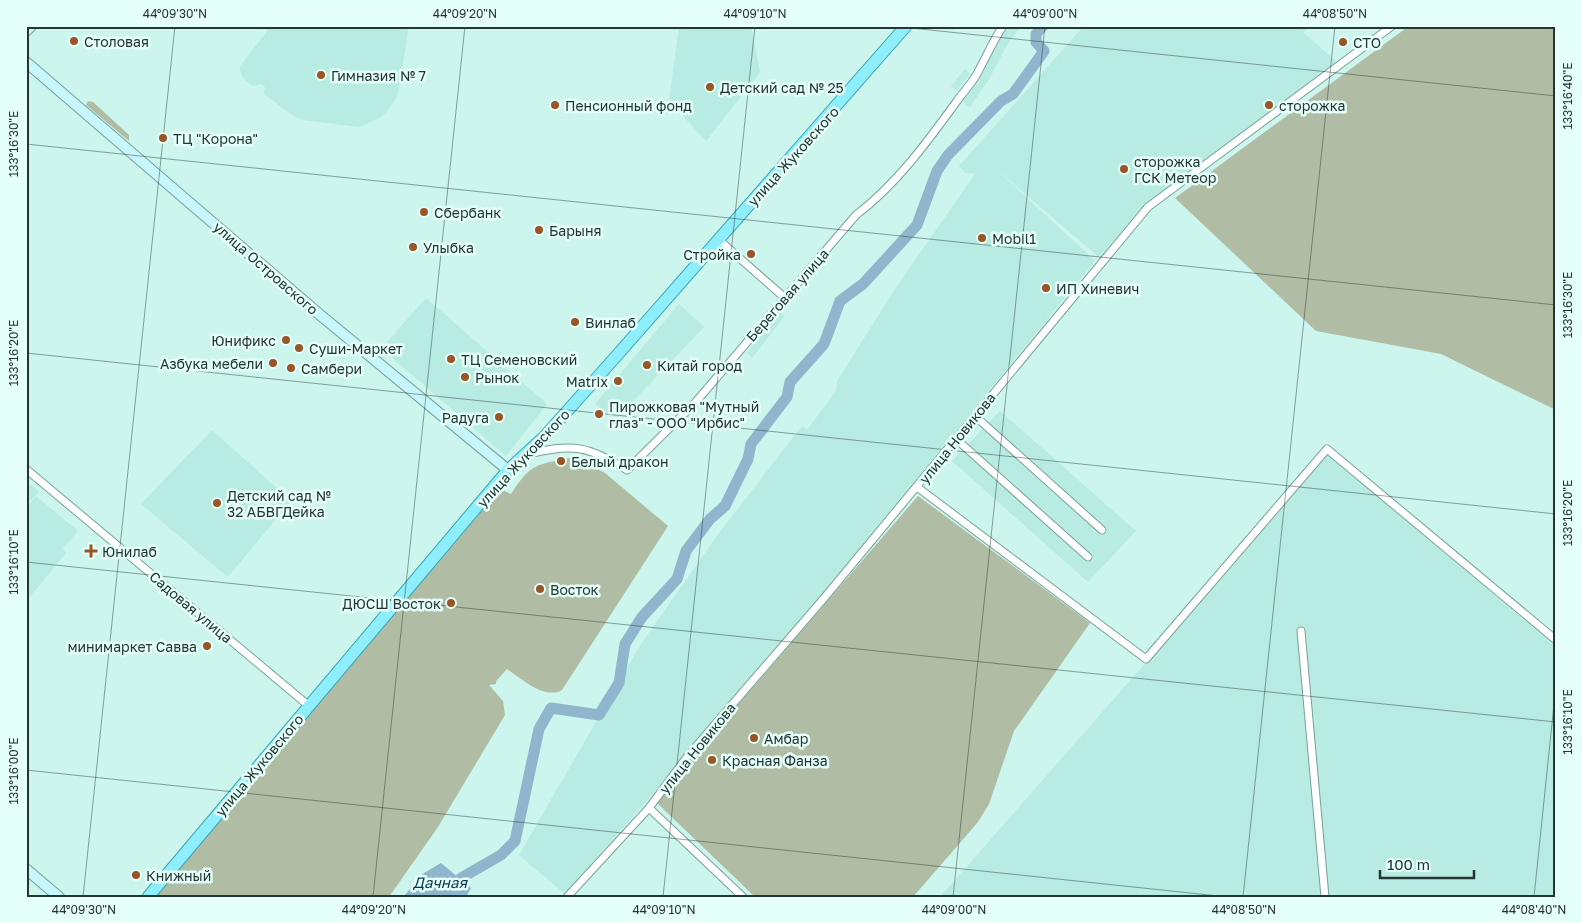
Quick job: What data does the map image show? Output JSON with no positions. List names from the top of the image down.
{
  "streets": {
    "main road": ["улица Жуковского", "улица Островского"],
    "street": ["Береговая улица", "улица Новикова", "Садовая улица"]
  },
  "crossings": [
    ["улица Жуковского", "улица Островского"],
    ["улица Жуковского", "Береговая улица"],
    ["улица Жуковского", "Садовая улица"]
  ],
  "water": ["Дачная"],
  "places": {
    "other": [
      "Столовая",
      "СТО",
      "Гимназия № 7",
      "Детский сад № 25",
      "Пенсионный фонд",
      "сторожка",
      "ТЦ \"Корона\"",
      "сторожка ГСК Метеор",
      "Сбербанк",
      "Барыня",
      "Mobil1",
      "Улыбка",
      "Стройка",
      "ИП Хиневич",
      "Винлаб",
      "Юнификс",
      "Суши-Маркет",
      "ТЦ Семеновский",
      "Азбука мебели",
      "Китай город",
      "Самбери",
      "Рынок",
      "Matrix",
      "Пирожковая \"Мутный глаз\" - ООО \"Ирбис\"",
      "Радуга",
      "Белый дракон",
      "Детский сад № 32 АБВГДейка",
      "Восток",
      "ДЮСШ Восток",
      "минимаркет Савва",
      "Амбар",
      "Красная Фанза",
      "Книжный"
    ],
    "health": ["Юнилаб"]
  },
  "scale_bar": "100 m",
  "coordinates": [
    "44°09'30\"N",
    "44°09'20\"N",
    "44°09'10\"N",
    "44°09'00\"N",
    "44°08'50\"N",
    "133°16'40\"E",
    "133°16'30\"E",
    "133°16'20\"E",
    "133°16'10\"E",
    "133°16'00\"E",
    "44°08'40\"N"
  ]
}
